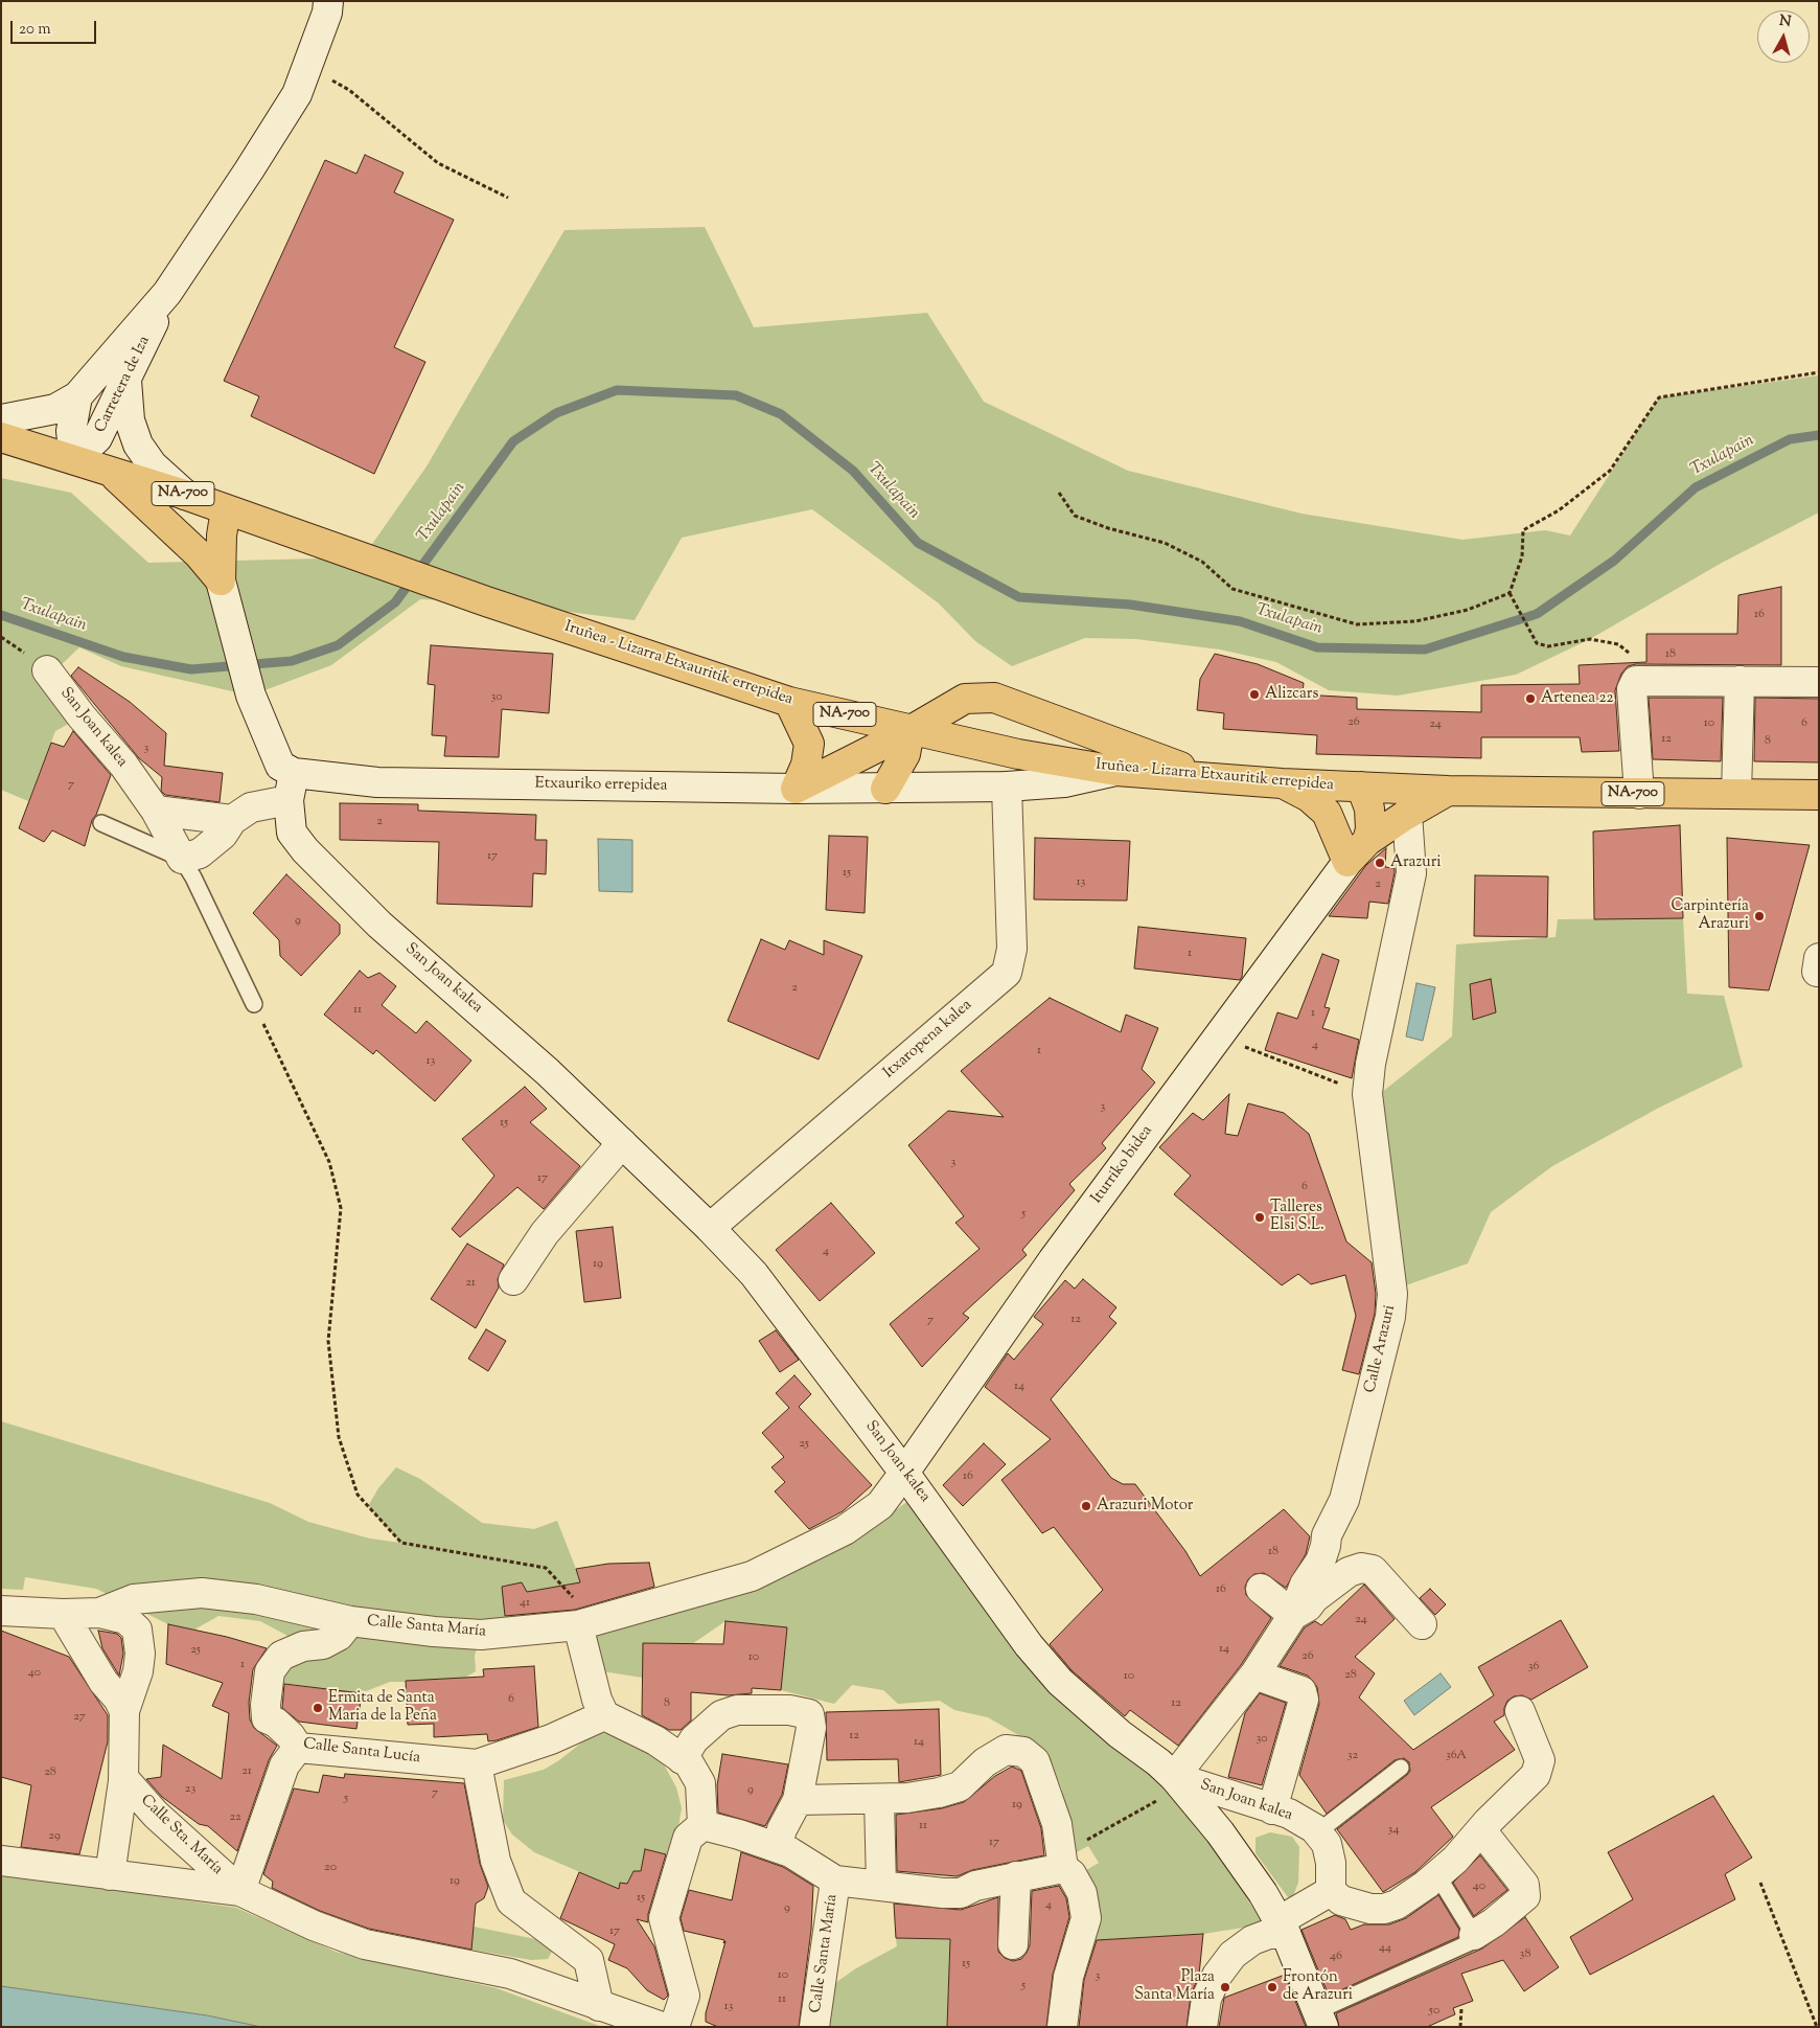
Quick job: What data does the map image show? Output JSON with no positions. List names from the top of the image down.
{
  "streets": {
    "main road": ["NA-700", "Iruñea - Lizarra Etxauritik errepidea"],
    "street": [
      "Carretera de Iza",
      "San Joan kalea",
      "Etxauriko errepidea",
      "Itxaropena kalea",
      "Iturriko bidea",
      "Calle Arazuri",
      "Calle Santa María",
      "Calle Santa Lucía",
      "Calle Sta. María"
    ]
  },
  "crossings": [
    ["Carretera de Iza", "Iruñea - Lizarra Etxauritik errepidea"],
    ["Iruñea - Lizarra Etxauritik errepidea", "Etxauriko errepidea"],
    ["San Joan kalea", "Etxauriko errepidea"],
    ["San Joan kalea", "Itxaropena kalea"],
    ["San Joan kalea", "Iturriko bidea"],
    ["San Joan kalea", "Calle Arazuri"],
    ["San Joan kalea", "Calle Santa María"],
    ["Etxauriko errepidea", "Itxaropena kalea"],
    ["Iturriko bidea", "Calle Santa María"],
    ["Calle Santa María", "Calle Santa Lucía"],
    ["Calle Santa María", "Calle Sta. María"]
  ],
  "water": ["Txulapain"],
  "places": [
    "Alizcars",
    "Artenea 22",
    "Arazuri",
    "Carpintería Arazuri",
    "Talleres Elsi S.L.",
    "Arazuri Motor",
    "Ermita de Santa Maria de la Peña",
    "Plaza Santa María",
    "Frontón de Arazuri"
  ],
  "house_numbers": [
    "16",
    "18",
    "30",
    "26",
    "10",
    "6",
    "24",
    "12",
    "8",
    "3",
    "7",
    "2",
    "17",
    "15",
    "13",
    "2",
    "9",
    "1",
    "2",
    "11",
    "1",
    "4",
    "1",
    "13",
    "3",
    "15",
    "3",
    "17",
    "6",
    "5",
    "4",
    "19",
    "21",
    "12",
    "7",
    "14",
    "25",
    "16",
    "18",
    "16",
    "41",
    "24",
    "14",
    "25",
    "26",
    "10",
    "1",
    "36",
    "40",
    "28",
    "10",
    "6",
    "8",
    "12",
    "27",
    "12",
    "30",
    "14",
    "32",
    "36A",
    "21",
    "28",
    "23",
    "9",
    "7",
    "5",
    "19",
    "22",
    "11",
    "34",
    "29",
    "17",
    "20",
    "19",
    "40",
    "15",
    "4",
    "9",
    "17",
    "44",
    "38",
    "46",
    "15",
    "10",
    "3",
    "5",
    "11",
    "13",
    "50"
  ],
  "scale_bar": "20 m",
  "north": "top"
}
